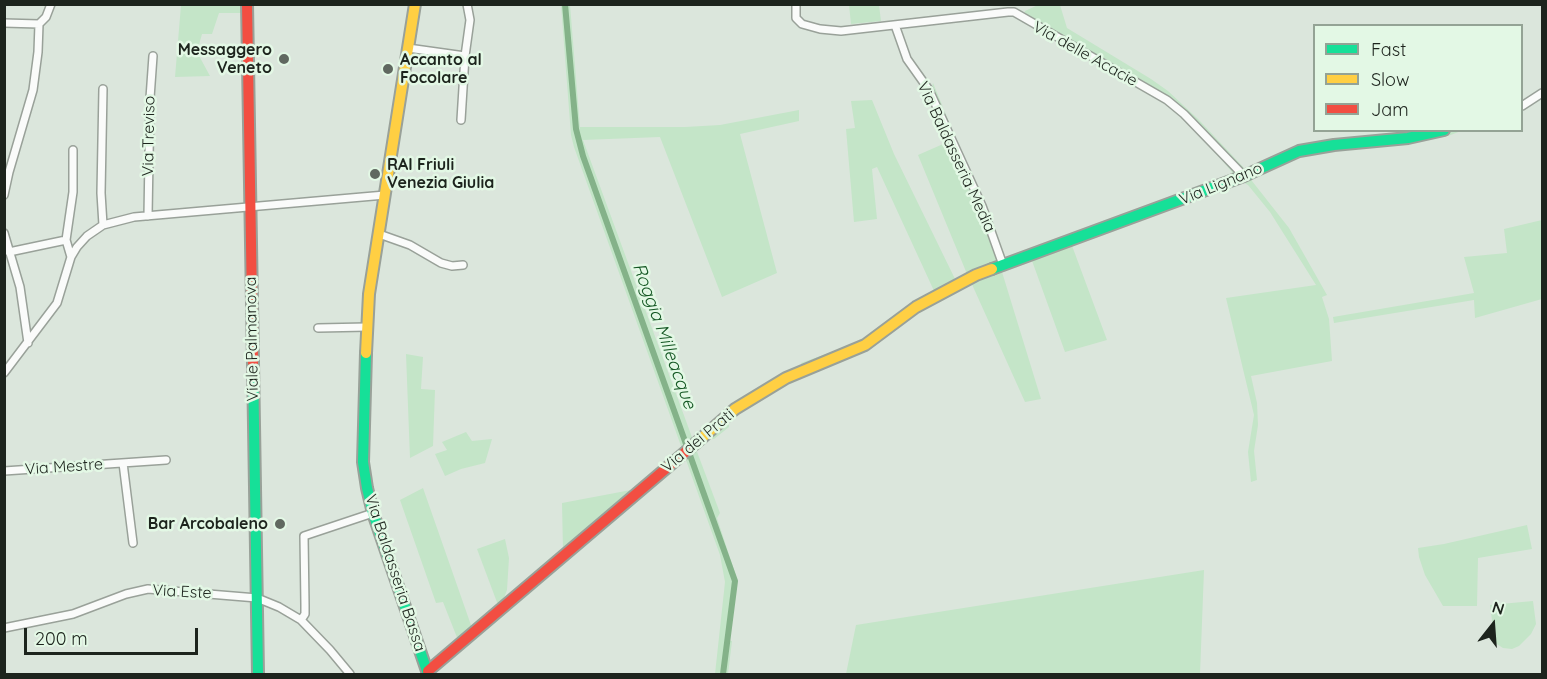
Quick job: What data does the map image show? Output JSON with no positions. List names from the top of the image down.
{
  "streets": {
    "street": [
      "Via delle Acacie",
      "Via Treviso",
      "Via Baldasseria Media",
      "Via Lignano",
      "Viale Palmanova",
      "Via dei Prati",
      "Via Mestre",
      "Via Baldasseria Bassa",
      "Via Este"
    ]
  },
  "crossings": [
    ["Via delle Acacie", "Via Baldasseria Media"],
    ["Via delle Acacie", "Via Lignano"],
    ["Via Baldasseria Media", "Via Lignano"],
    ["Via Baldasseria Media", "Via dei Prati"],
    ["Via Lignano", "Via dei Prati"],
    ["Viale Palmanova", "Via Este"],
    ["Via dei Prati", "Via Baldasseria Bassa"]
  ],
  "water": ["Roggia Milleacque"],
  "places": [
    "Messaggero Veneto",
    "Accanto al Focolare",
    "RAI Friuli Venezia Giulia",
    "Bar Arcobaleno"
  ],
  "legend": ["Fast", "Slow", "Jam"],
  "scale_bar": "200 m",
  "north": "top"
}
